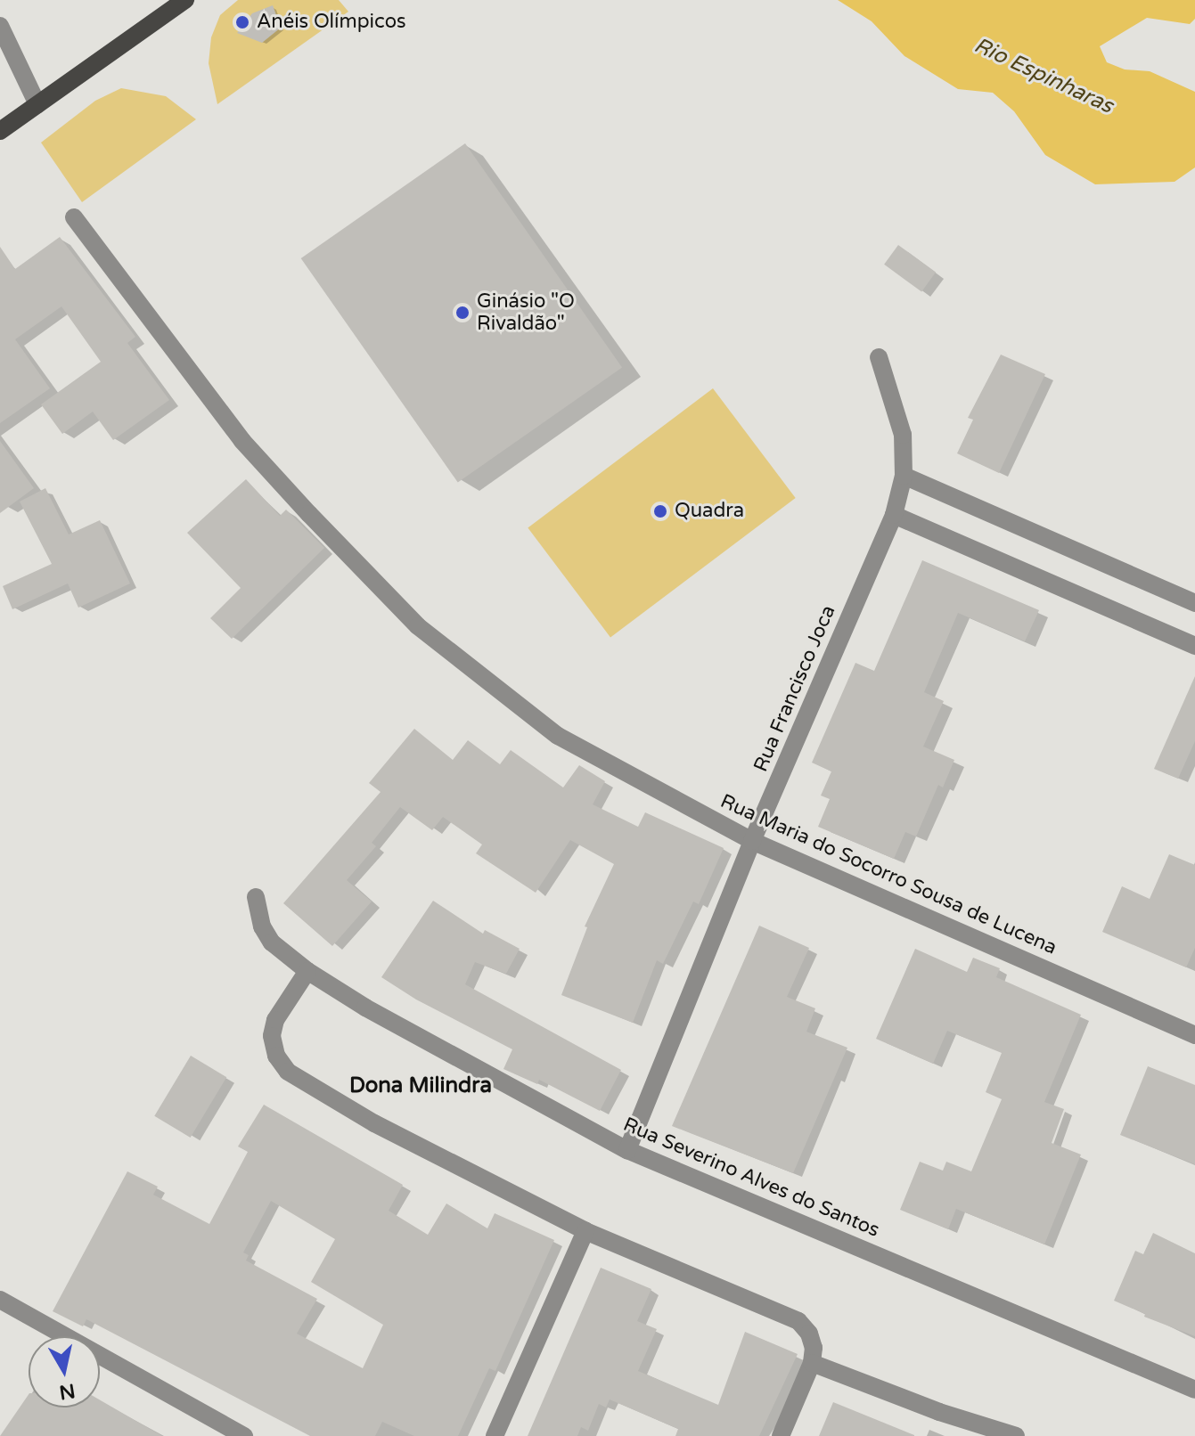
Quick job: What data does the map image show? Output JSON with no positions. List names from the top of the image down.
{
  "streets": {
    "street": ["Rua Francisco Joca", "Rua Maria do Socorro Sousa de Lucena", "Rua Severino Alves do Santos"]
  },
  "crossings": [
    ["Rua Francisco Joca", "Rua Maria do Socorro Sousa de Lucena"],
    ["Rua Francisco Joca", "Rua Severino Alves do Santos"]
  ],
  "districts": ["Dona Milindra"],
  "water": ["Rio Espinharas"],
  "places": ["Anéis Olímpicos", "Ginásio \"O Rivaldão\"", "Quadra"],
  "north": "bottom"
}
